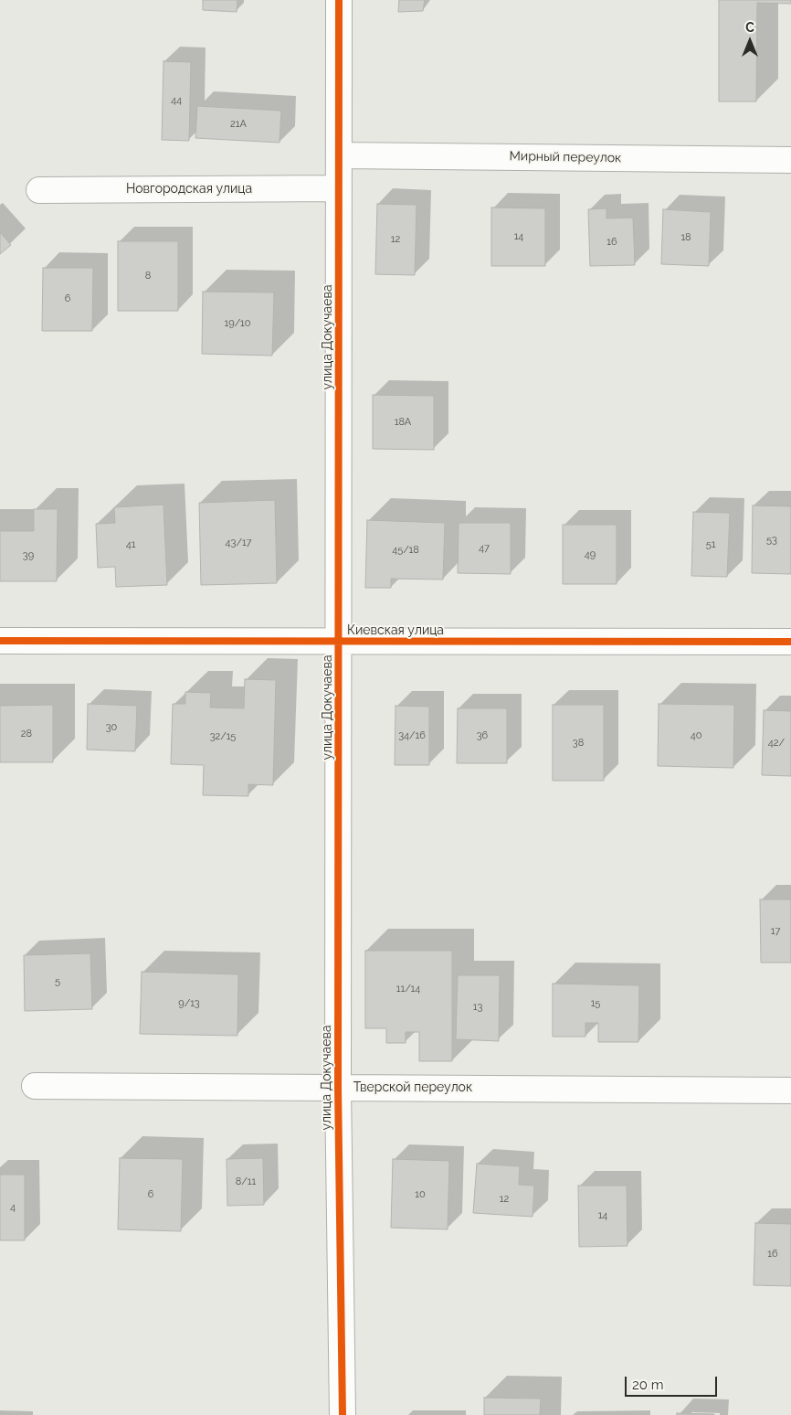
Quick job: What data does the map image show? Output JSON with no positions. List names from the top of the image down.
{
  "streets": {
    "street": [
      "Мирный переулок",
      "Новгородская улица",
      "улица Докучаева",
      "Киевская улица",
      "Тверской переулок"
    ]
  },
  "crossings": [
    ["Мирный переулок", "улица Докучаева"],
    ["Новгородская улица", "улица Докучаева"],
    ["улица Докучаева", "Киевская улица"],
    ["улица Докучаева", "Тверской переулок"]
  ],
  "house_numbers": [
    "44",
    "21А",
    "14",
    "18",
    "12",
    "16",
    "8",
    "6",
    "19/10",
    "18А",
    "53",
    "43/17",
    "41",
    "51",
    "47",
    "45/18",
    "49",
    "39",
    "30",
    "28",
    "34/16",
    "36",
    "40",
    "32/15",
    "38",
    "42/",
    "17",
    "5",
    "11/14",
    "9/13",
    "15",
    "13",
    "8/11",
    "6",
    "10",
    "12",
    "4",
    "14",
    "16"
  ],
  "scale_bar": "20 m",
  "north": "top"
}
